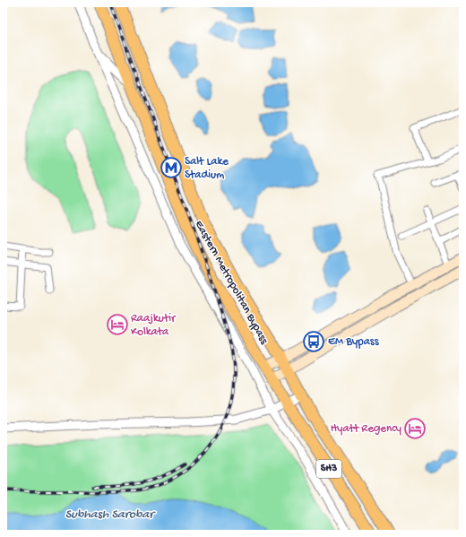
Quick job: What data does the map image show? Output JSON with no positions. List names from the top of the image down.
{
  "streets": {
    "main road": ["Eastern Metropolitan Bypass", "SH3"]
  },
  "water": ["Subhash Sarobar"],
  "places": {
    "metro station": ["Salt Lake Stadium"],
    "hotel": ["Raajkutir Kolkata", "Hyatt Regency"],
    "bus stop": ["EM Bypass"]
  }
}
